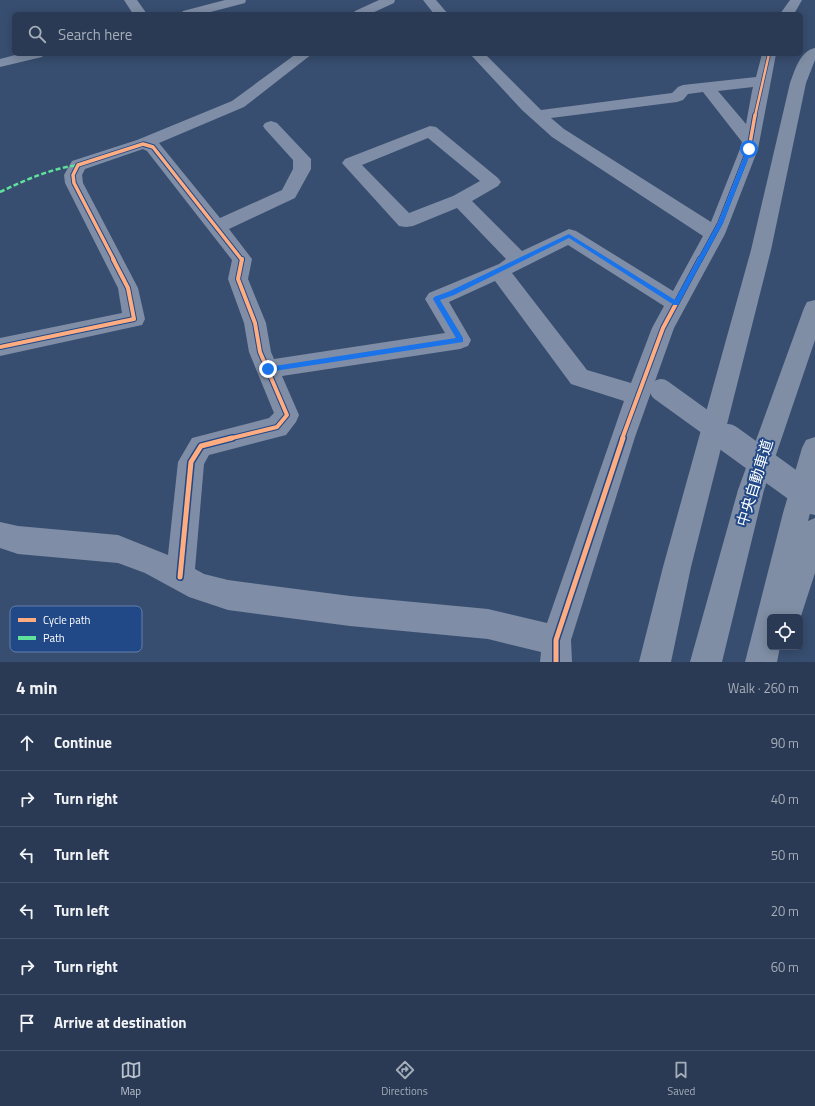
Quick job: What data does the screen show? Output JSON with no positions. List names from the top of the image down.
{
  "streets": {
    "highway": ["中央自動車道"]
  },
  "legend": ["Cycle path", "Path"],
  "page": {
    "search": "Search here",
    "heading": ["4 min", "Walk · 260 m"],
    "list": [
      ["Continue", "90 m"],
      ["Turn right", "40 m"],
      ["Turn left", "50 m"],
      ["Turn left", "20 m"],
      ["Turn right", "60 m"],
      "Arrive at destination"
    ],
    "nav": ["Map", "Directions", "Saved"]
  }
}
